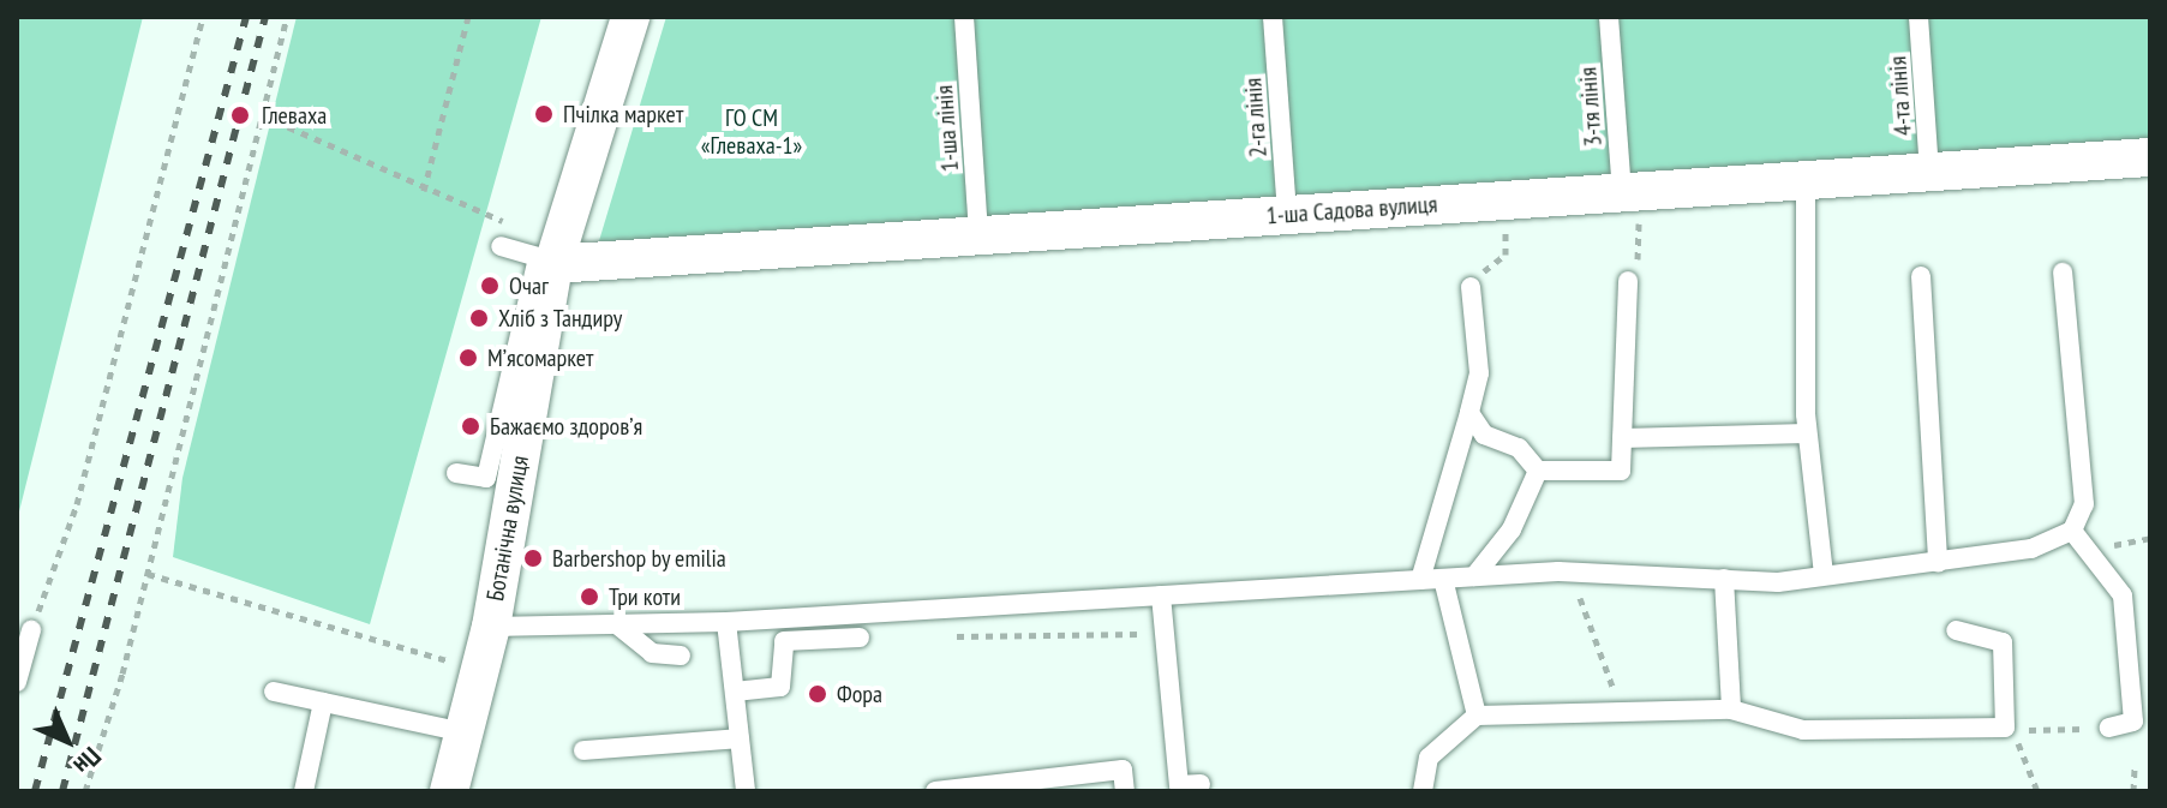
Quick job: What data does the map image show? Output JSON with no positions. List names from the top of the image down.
{
  "streets": {
    "street": ["1-ша Садова вулиця", "Ботанічна вулиця"],
    "lane": [
      "4-та лінія",
      "3-тя лінія",
      "2-га лінія",
      "1-ша лінія"
    ]
  },
  "crossings": [
    ["4-та лінія", "1-ша Садова вулиця"],
    ["3-тя лінія", "1-ша Садова вулиця"],
    ["2-га лінія", "1-ша Садова вулиця"],
    ["1-ша лінія", "1-ша Садова вулиця"],
    ["1-ша Садова вулиця", "Ботанічна вулиця"]
  ],
  "parks": ["ГО СМ «Глеваха-1»"],
  "places": [
    "Пчілка маркет",
    "Глеваха",
    "Очаг",
    "Хліб з Тандиру",
    "Мʼясомаркет",
    "Бажаємо здоровʼя",
    "Barbershop by emilia",
    "Три коти",
    "Фора"
  ],
  "north": "bottom right"
}
